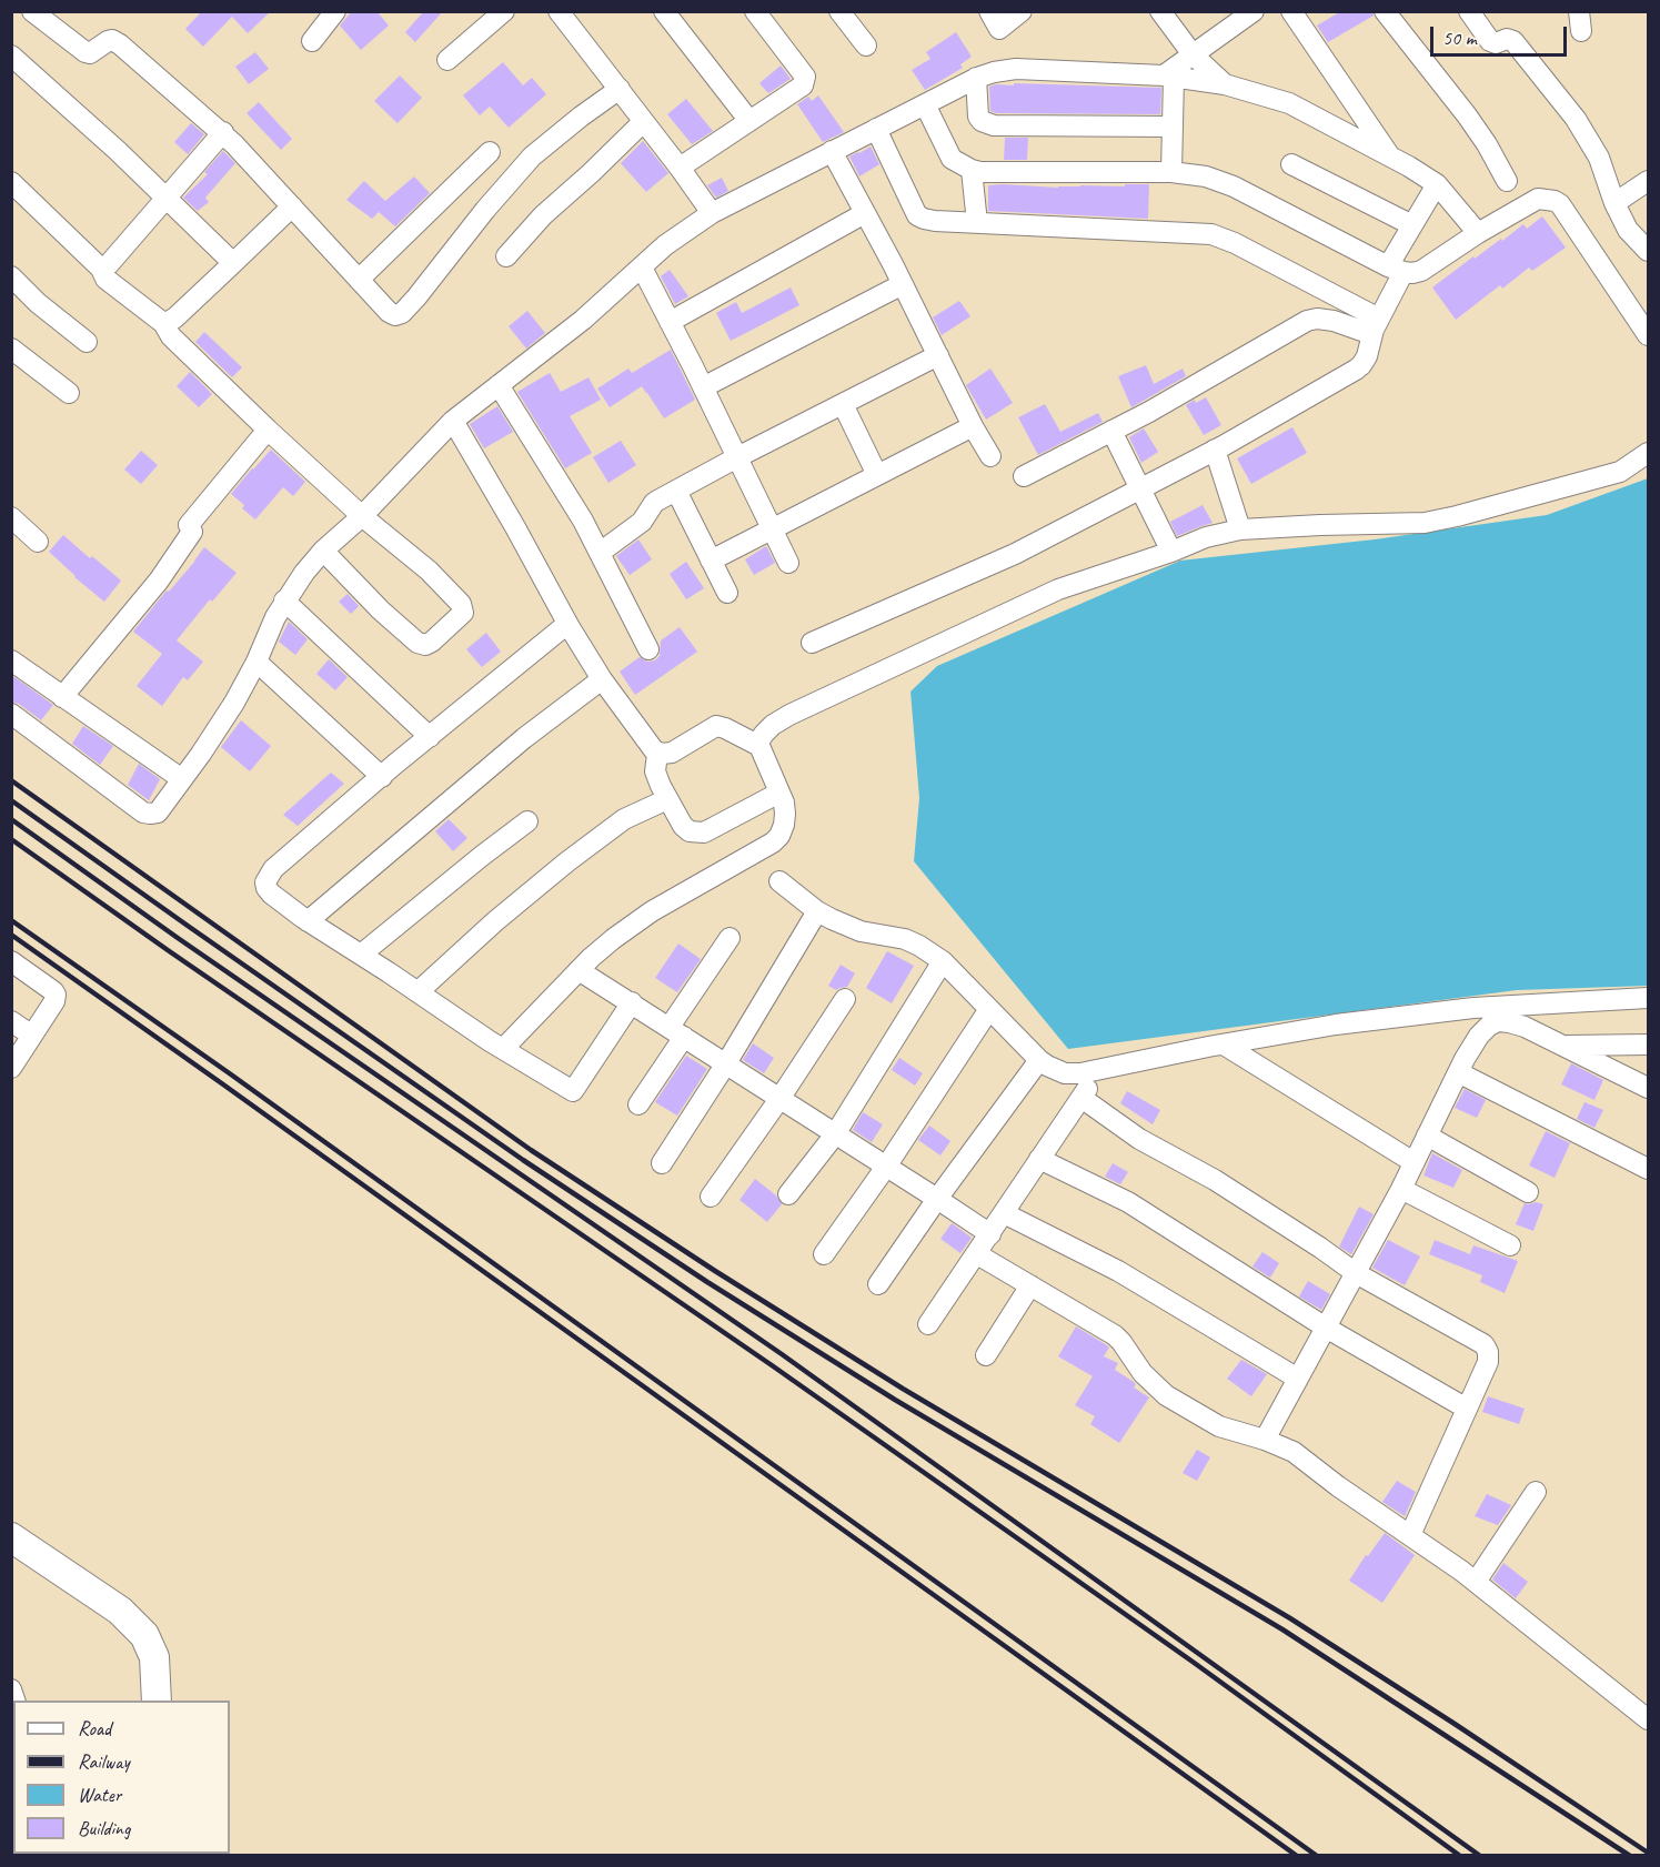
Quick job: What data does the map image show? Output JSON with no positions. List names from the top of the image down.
{
  "legend": [
    "Road",
    "Railway",
    "Water",
    "Building"
  ],
  "scale_bar": "50 m"
}
